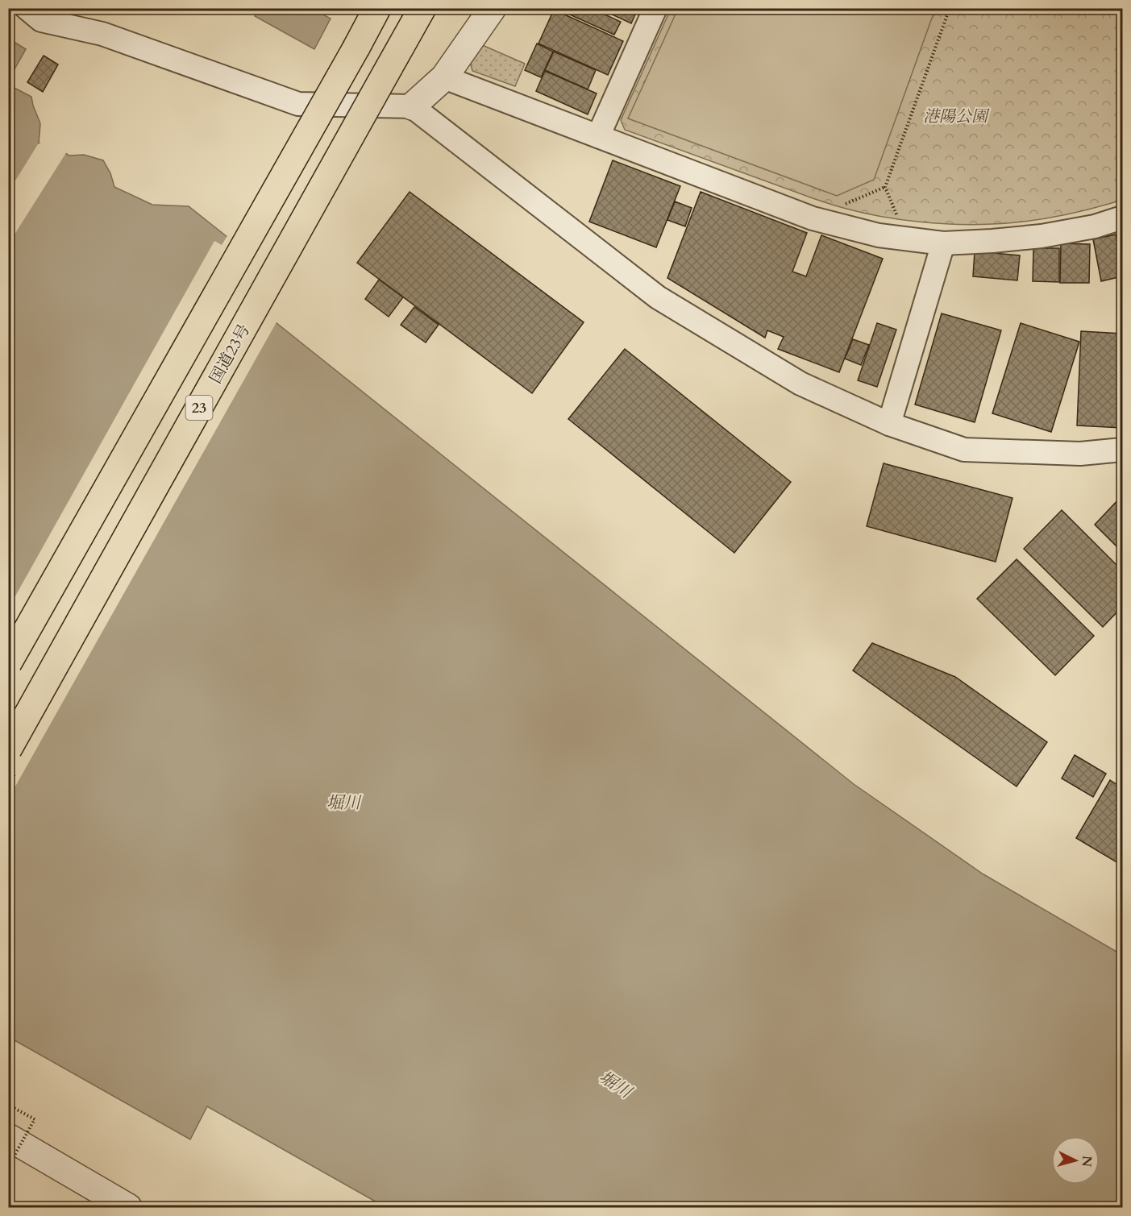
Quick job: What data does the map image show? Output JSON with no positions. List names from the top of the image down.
{
  "streets": {
    "highway": ["国道23号", "23"]
  },
  "water": ["堀川"],
  "parks": ["港陽公園"],
  "north": "right"
}
